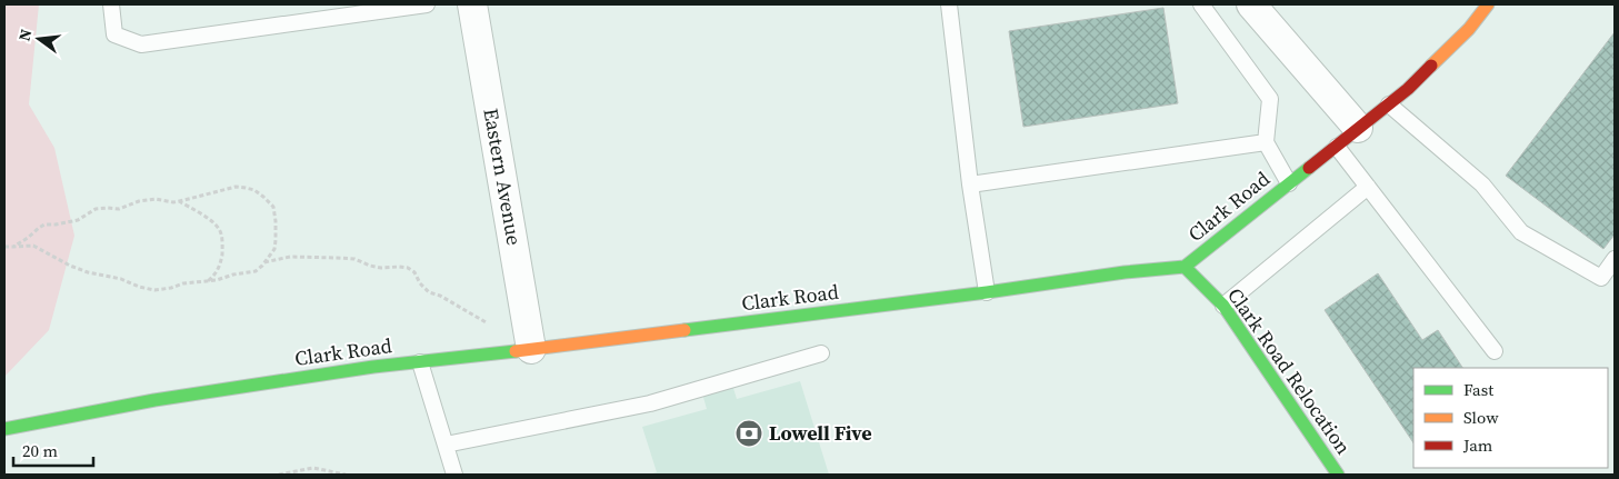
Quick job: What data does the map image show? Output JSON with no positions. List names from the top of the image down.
{
  "streets": {
    "street": ["Eastern Avenue", "Clark Road", "Clark Road Relocation"]
  },
  "crossings": [
    ["Eastern Avenue", "Clark Road"],
    ["Clark Road", "Clark Road Relocation"]
  ],
  "places": {
    "bank": ["Lowell Five"]
  },
  "legend": ["Fast", "Slow", "Jam"],
  "scale_bar": "20 m",
  "north": "left"
}
